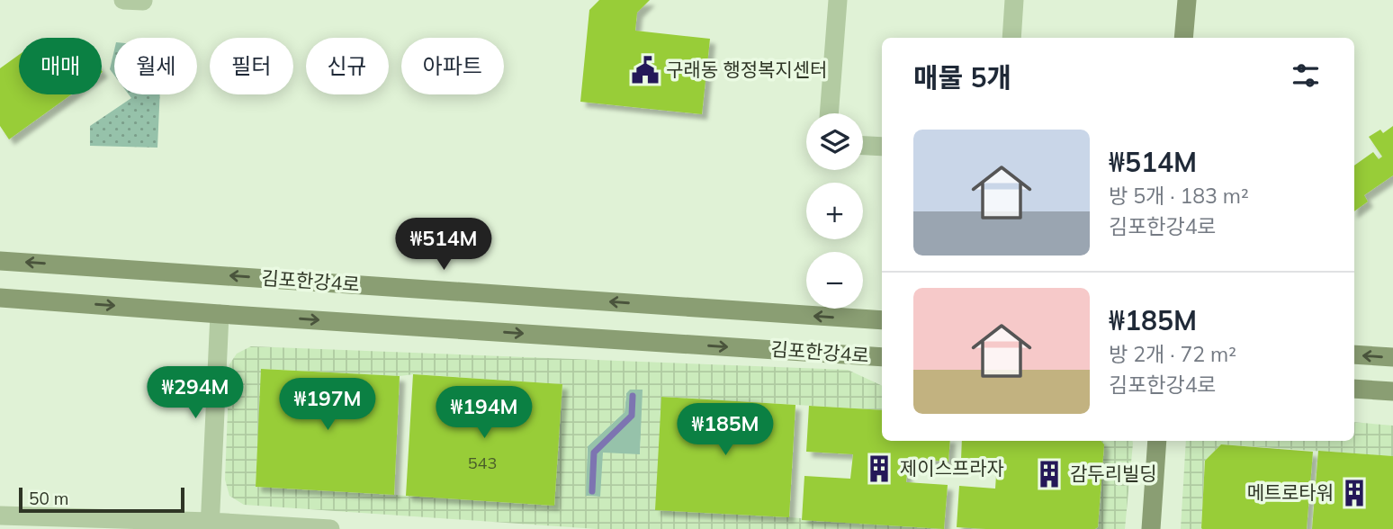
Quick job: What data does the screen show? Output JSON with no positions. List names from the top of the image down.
{
  "streets": {
    "street": ["김포한강4로"]
  },
  "places": {
    "public building": ["구래동 행정복지센터"],
    "building": ["제이스프라자", "감두리빌딩", "메트로타워"]
  },
  "house_numbers": ["543"],
  "scale_bar": "50 m",
  "page": {
    "chip": [
      "매매",
      "월세",
      "필터",
      "신규",
      "아파트"
    ],
    "heading": "매물 5개",
    "map_buttons": ["+", "−"],
    "list": [
      {
        "name": "₩514M",
        "note": "방 5개 · 183 m² · 김포한강4로"
      },
      {
        "name": "₩185M",
        "note": "방 2개 · 72 m² · 김포한강4로"
      }
    ],
    "price": [
      "₩514M",
      "₩294M",
      "₩197M",
      "₩194M",
      "₩185M"
    ],
    "scale": "50 m"
  }
}
